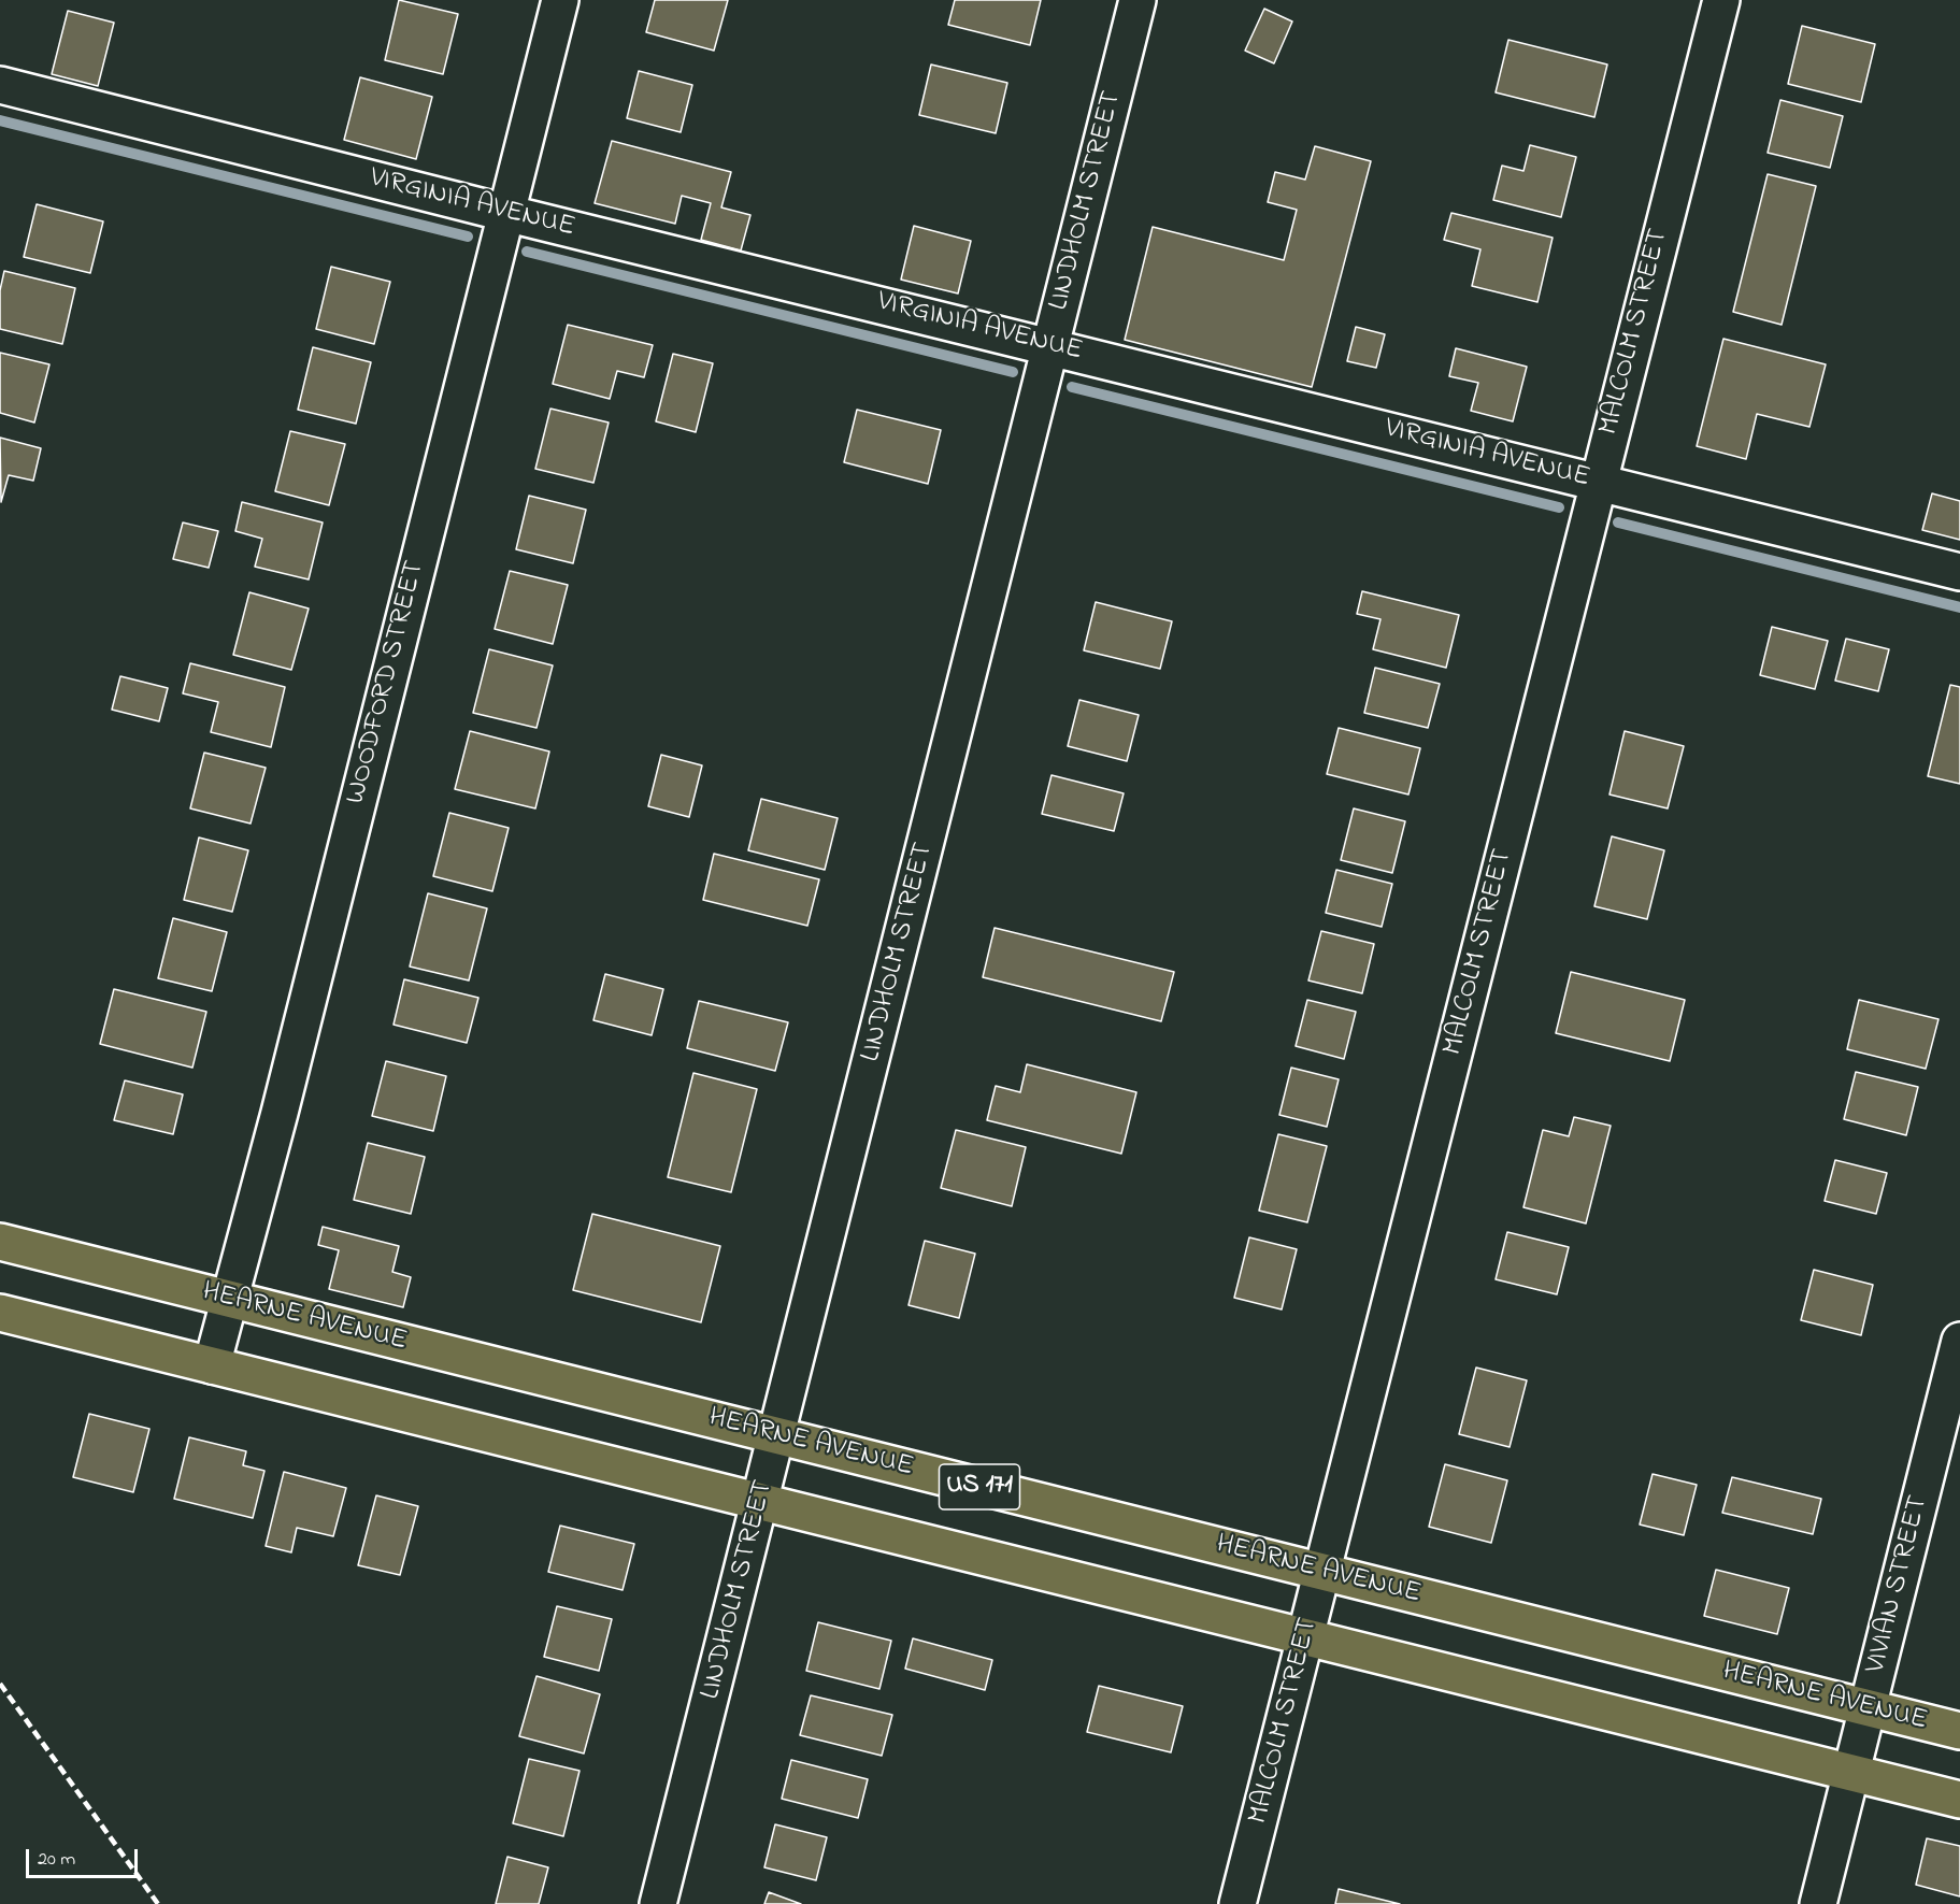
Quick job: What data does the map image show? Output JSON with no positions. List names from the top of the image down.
{
  "streets": {
    "main road": ["HEARNE AVENUE", "US 171"],
    "street": [
      "LINDHOLM STREET",
      "VIRGINIA AVENUE",
      "MALCOLM STREET",
      "WOODFORD STREET",
      "VIVIAN STREET"
    ]
  },
  "crossings": [
    ["LINDHOLM STREET", "VIRGINIA AVENUE"],
    ["LINDHOLM STREET", "HEARNE AVENUE"],
    ["LINDHOLM STREET", "US 171"],
    ["VIRGINIA AVENUE", "MALCOLM STREET"],
    ["VIRGINIA AVENUE", "WOODFORD STREET"],
    ["MALCOLM STREET", "HEARNE AVENUE"],
    ["MALCOLM STREET", "US 171"],
    ["WOODFORD STREET", "HEARNE AVENUE"],
    ["WOODFORD STREET", "US 171"],
    ["HEARNE AVENUE", "VIVIAN STREET"],
    ["US 171", "VIVIAN STREET"]
  ],
  "scale_bar": "20 m"
}
